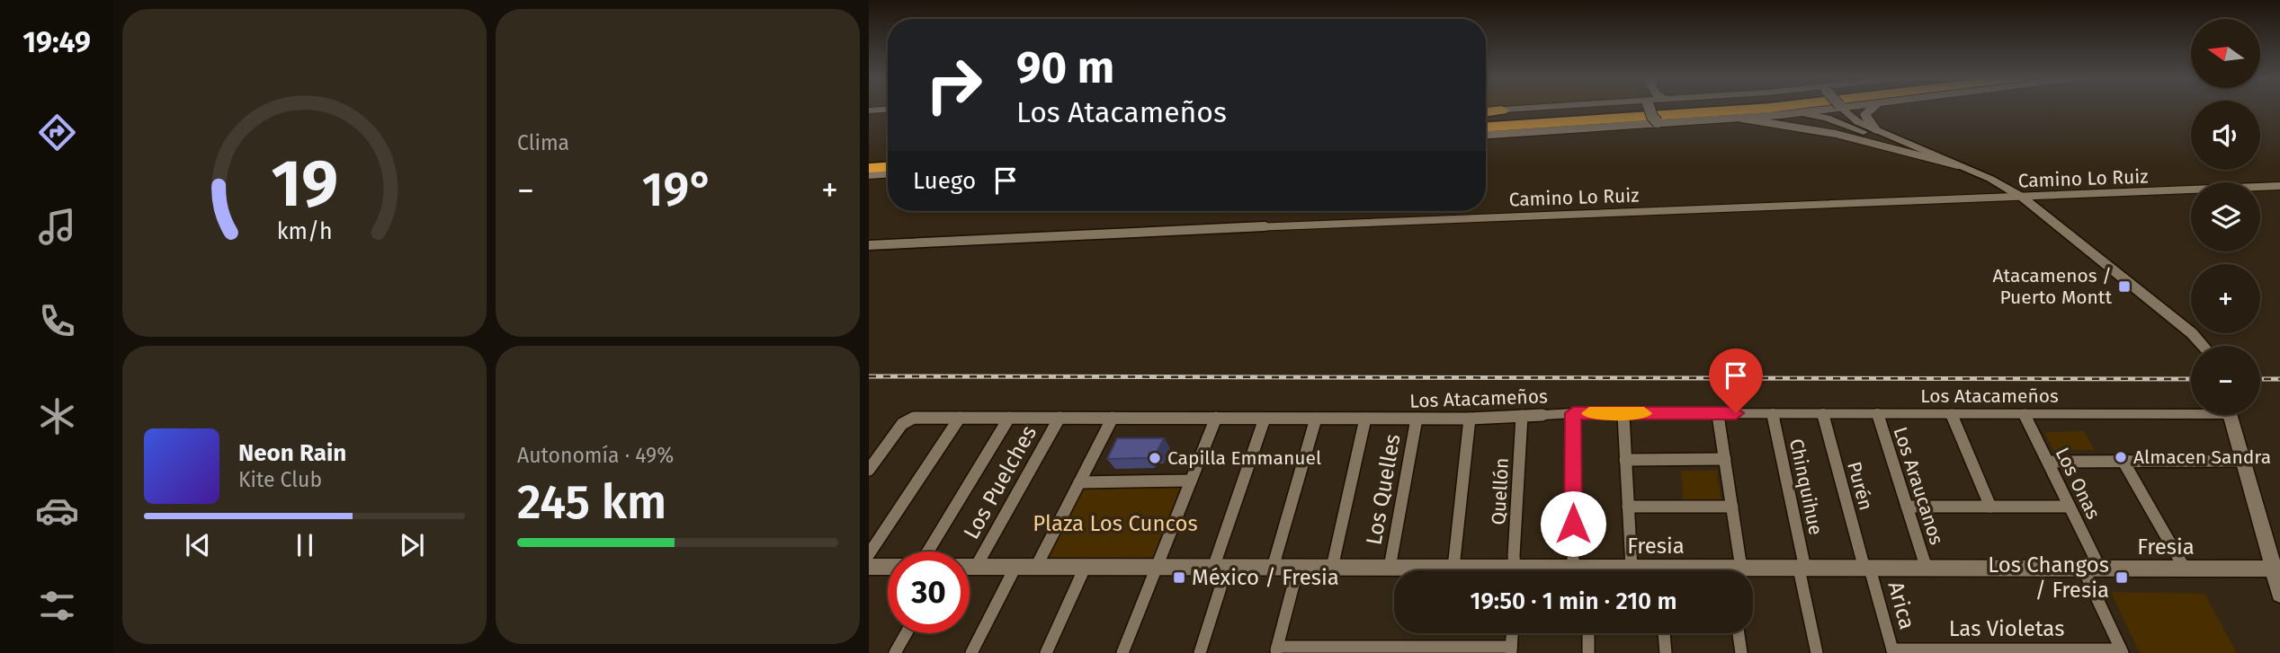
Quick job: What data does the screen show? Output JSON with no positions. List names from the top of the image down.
{
  "streets": {
    "street": [
      "Camino Lo Ruiz",
      "Los Atacameños",
      "Los Puelches",
      "Los Onas",
      "Purén",
      "Los Araucanos",
      "Chinquihue",
      "Los Quelles",
      "Quellón",
      "Fresia",
      "Arica",
      "Las Violetas"
    ]
  },
  "crossings": [
    ["Los Atacameños", "Los Puelches"],
    ["Los Atacameños", "Los Onas"],
    ["Los Atacameños", "Purén"],
    ["Los Atacameños", "Los Araucanos"],
    ["Los Atacameños", "Chinquihue"],
    ["Los Atacameños", "Los Quelles"],
    ["Los Atacameños", "Quellón"],
    ["Los Puelches", "Fresia"],
    ["Los Onas", "Fresia"],
    ["Los Onas", "Las Violetas"],
    ["Purén", "Fresia"],
    ["Purén", "Arica"],
    ["Los Araucanos", "Fresia"],
    ["Chinquihue", "Fresia"],
    ["Los Quelles", "Fresia"],
    ["Fresia", "Arica"],
    ["Arica", "Las Violetas"]
  ],
  "parks": ["Plaza Los Cuncos"],
  "places": {
    "transit": ["Atacamenos / Puerto Montt", "México / Fresia", "Los Changos / Fresia"],
    "other": ["Almacen Sandra", "Capilla Emmanuel"]
  },
  "north": "left",
  "page": {
    "tabs": "19:49",
    "tile": [
      "Clima",
      ["Autonomía · 49%", "245 km"]
    ],
    "map_buttons": ["+", "−"],
    "turn": ["90 m", "Los Atacameños"],
    "then": "Luego",
    "heat": ["−", "19°", "+"],
    "song": ["Neon Rain", "Kite Club"],
    "limit": "30",
    "trip": "19:50 · 1 min · 210 m",
    "gauge": ["19", "km/h"]
  }
}
